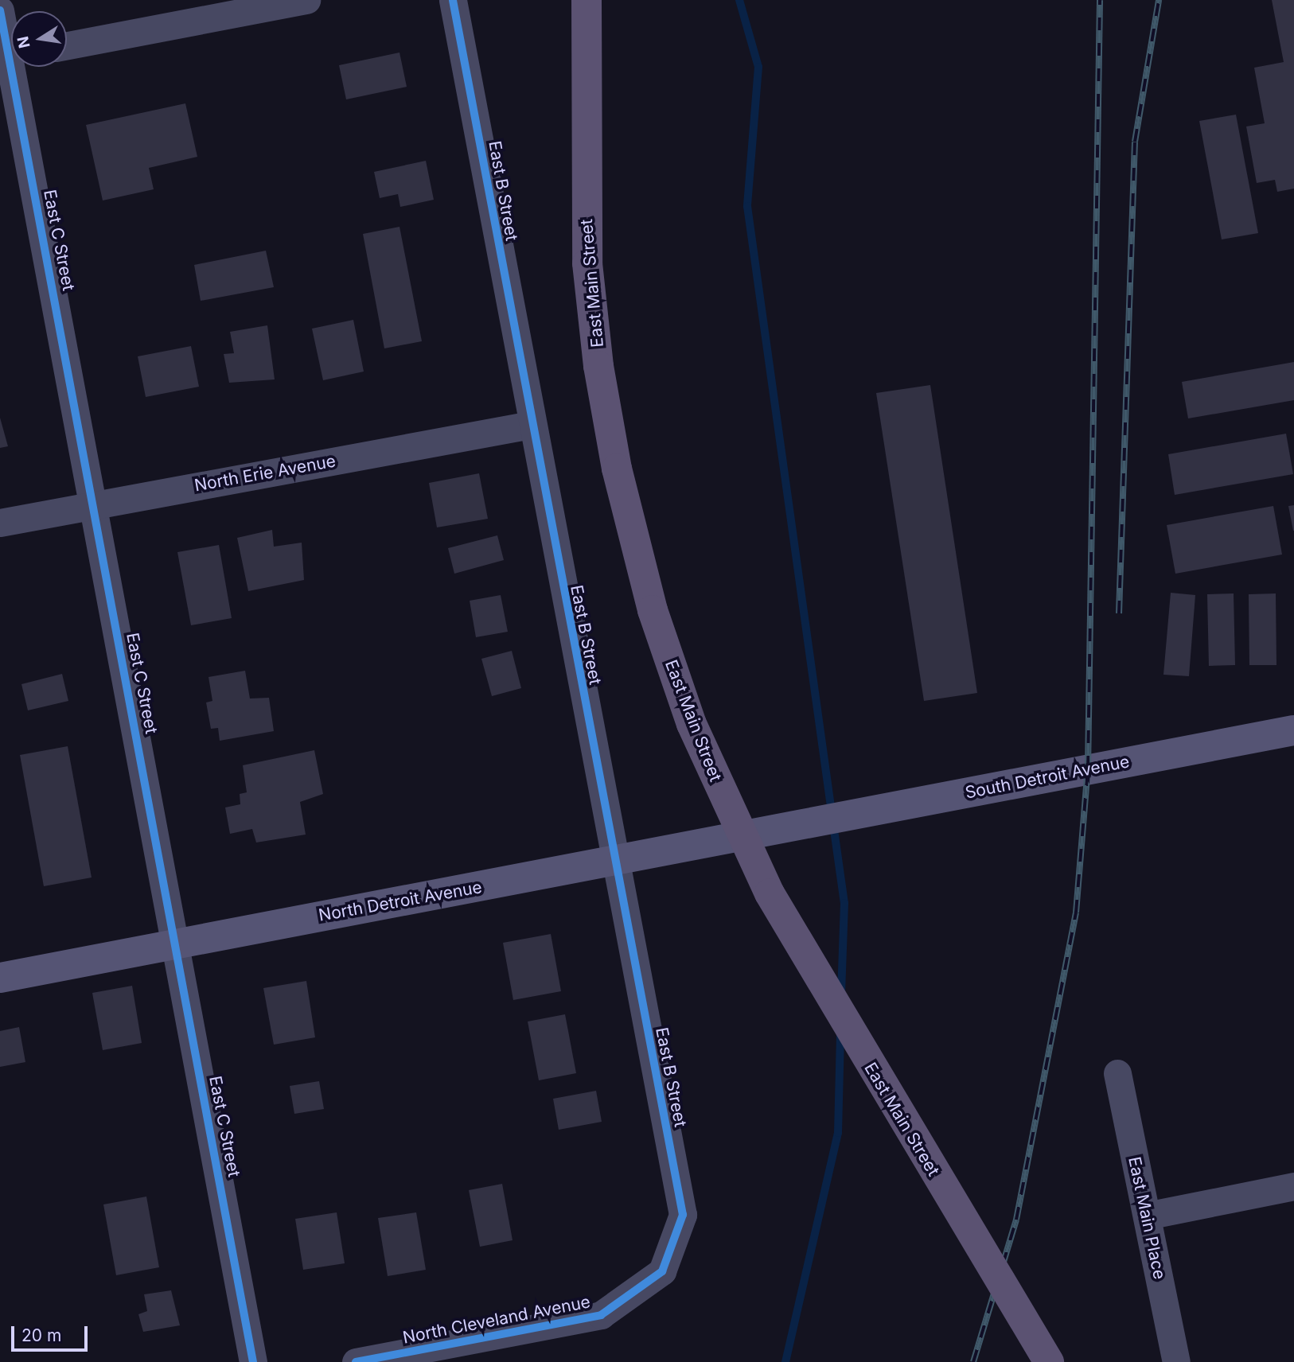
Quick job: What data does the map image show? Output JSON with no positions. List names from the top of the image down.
{
  "streets": {
    "main road": ["East Main Street"],
    "street": [
      "East B Street",
      "East C Street",
      "North Erie Avenue",
      "South Detroit Avenue",
      "North Detroit Avenue",
      "East Main Place",
      "North Cleveland Avenue"
    ]
  },
  "crossings": [
    ["East B Street", "North Erie Avenue"],
    ["East B Street", "North Detroit Avenue"],
    ["East B Street", "North Cleveland Avenue"],
    ["East C Street", "North Erie Avenue"],
    ["East C Street", "North Detroit Avenue"],
    ["South Detroit Avenue", "North Detroit Avenue"]
  ],
  "scale_bar": "20 m",
  "north": "left"
}
